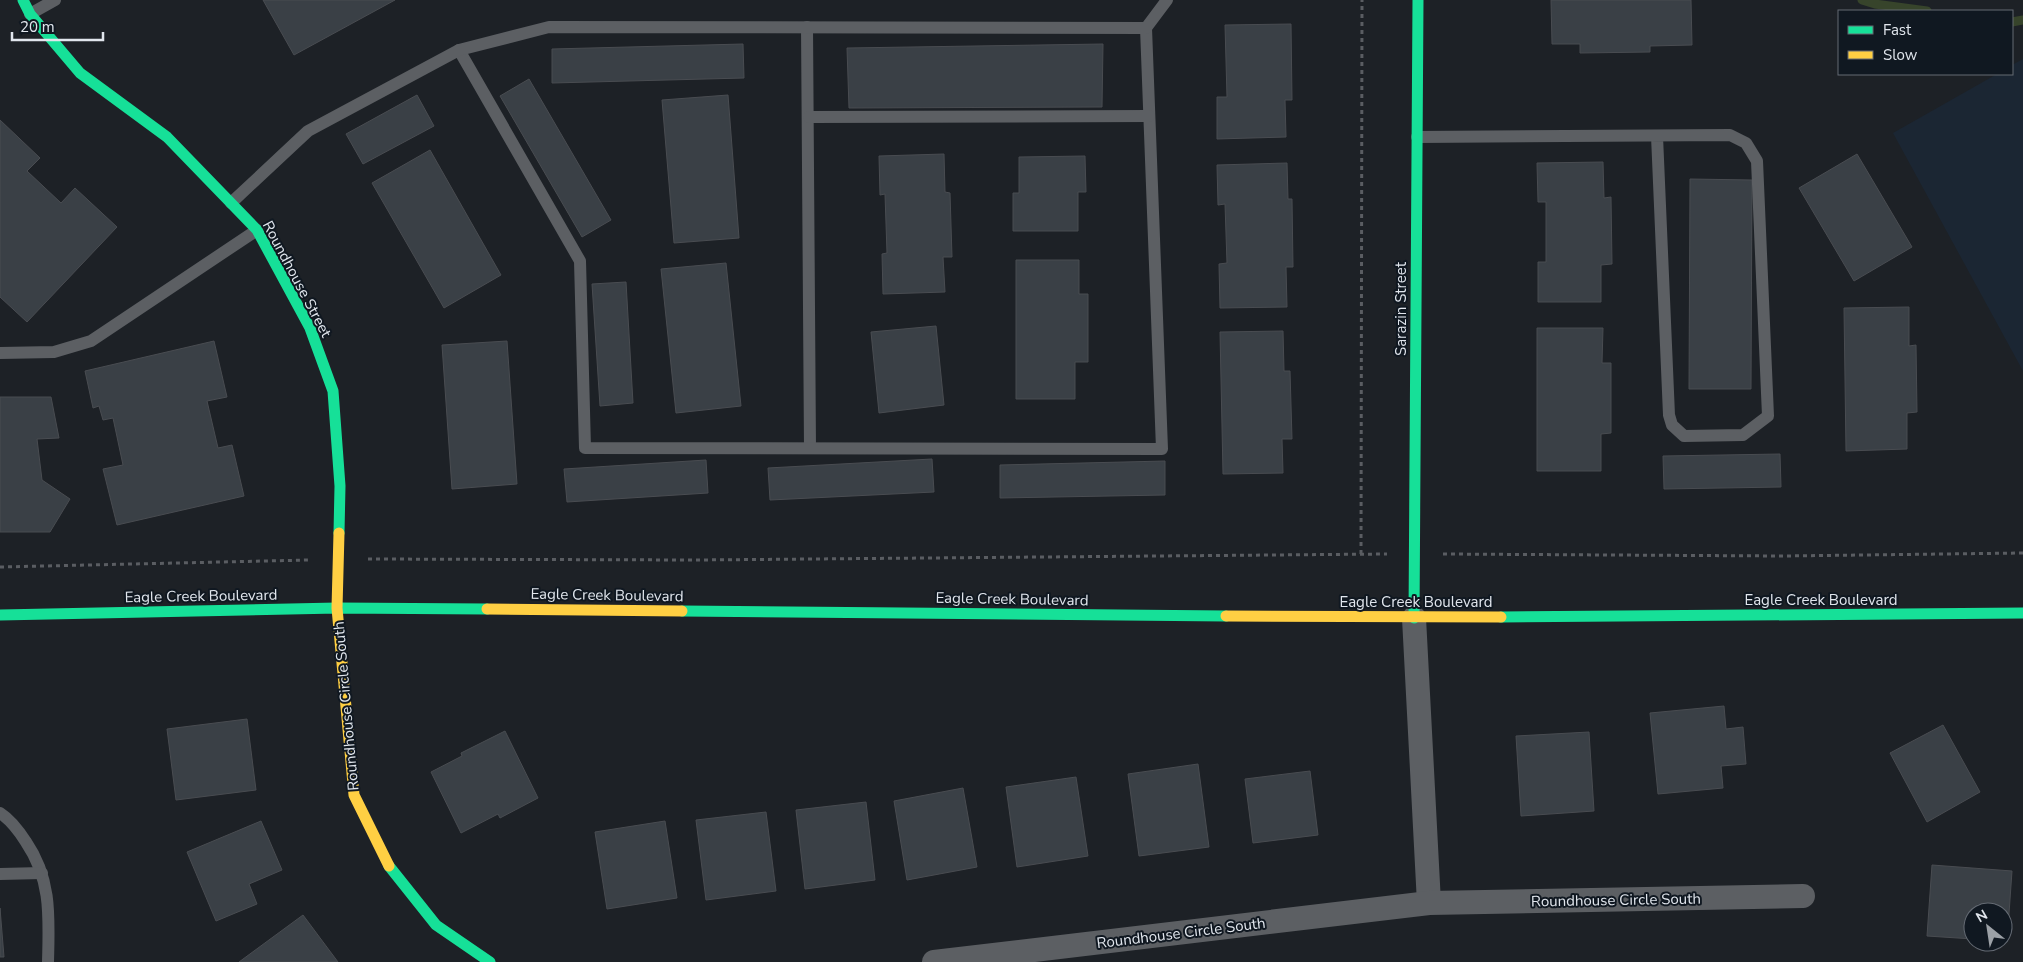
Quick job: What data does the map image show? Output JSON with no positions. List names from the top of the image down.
{
  "streets": {
    "street": [
      "Roundhouse Street",
      "Sarazin Street",
      "Eagle Creek Boulevard",
      "Roundhouse Circle South"
    ]
  },
  "crossings": [
    ["Roundhouse Street", "Eagle Creek Boulevard"],
    ["Roundhouse Street", "Roundhouse Circle South"],
    ["Sarazin Street", "Eagle Creek Boulevard"],
    ["Eagle Creek Boulevard", "Roundhouse Circle South"]
  ],
  "legend": ["Fast", "Slow"],
  "scale_bar": "20 m",
  "north": "top left"
}
